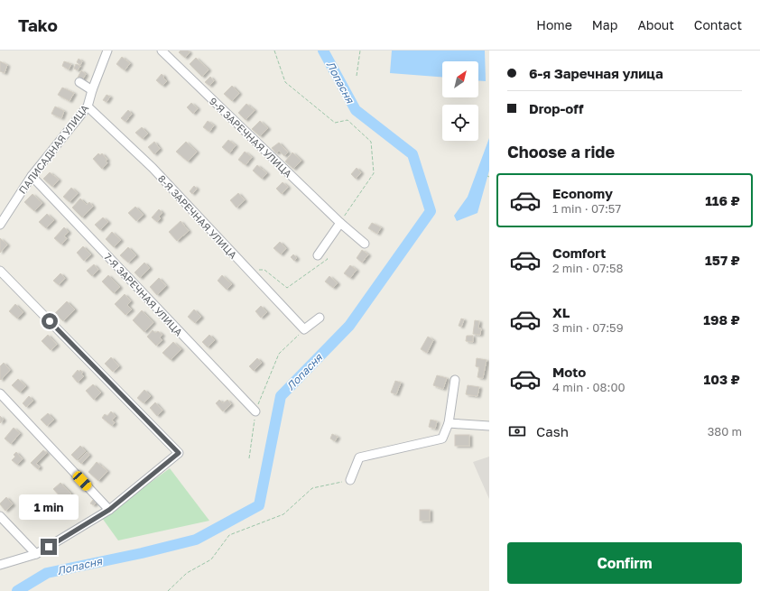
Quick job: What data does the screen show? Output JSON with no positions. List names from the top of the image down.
{
  "streets": {
    "street": [
      "9-Я ЗАРЕЧНАЯ УЛИЦА",
      "ПАЛИСАДНАЯ УЛИЦА",
      "8-Я ЗАРЕЧНАЯ УЛИЦА",
      "7-Я ЗАРЕЧНАЯ УЛИЦА"
    ]
  },
  "crossings": [
    ["ПАЛИСАДНАЯ УЛИЦА", "8-Я ЗАРЕЧНАЯ УЛИЦА"],
    ["ПАЛИСАДНАЯ УЛИЦА", "7-Я ЗАРЕЧНАЯ УЛИЦА"]
  ],
  "water": ["Лопасня"],
  "north": "top right",
  "page": {
    "header": "Tako",
    "nav": [
      "Home",
      "Map",
      "About",
      "Contact"
    ],
    "banner": ["6-я Заречная улица", "Drop-off"],
    "heading": "Choose a ride",
    "list": [
      {
        "name": "Economy",
        "note": "1 min · 07:57",
        "value": "116 ₽"
      },
      {
        "name": "Comfort",
        "note": "2 min · 07:58",
        "value": "157 ₽"
      },
      {
        "name": "XL",
        "note": "3 min · 07:59",
        "value": "198 ₽"
      },
      {
        "name": "Moto",
        "note": "4 min · 08:00",
        "value": "103 ₽"
      }
    ],
    "pay": ["Cash", "380 m"],
    "bubble": "1 min",
    "buttons": "Confirm"
  }
}
